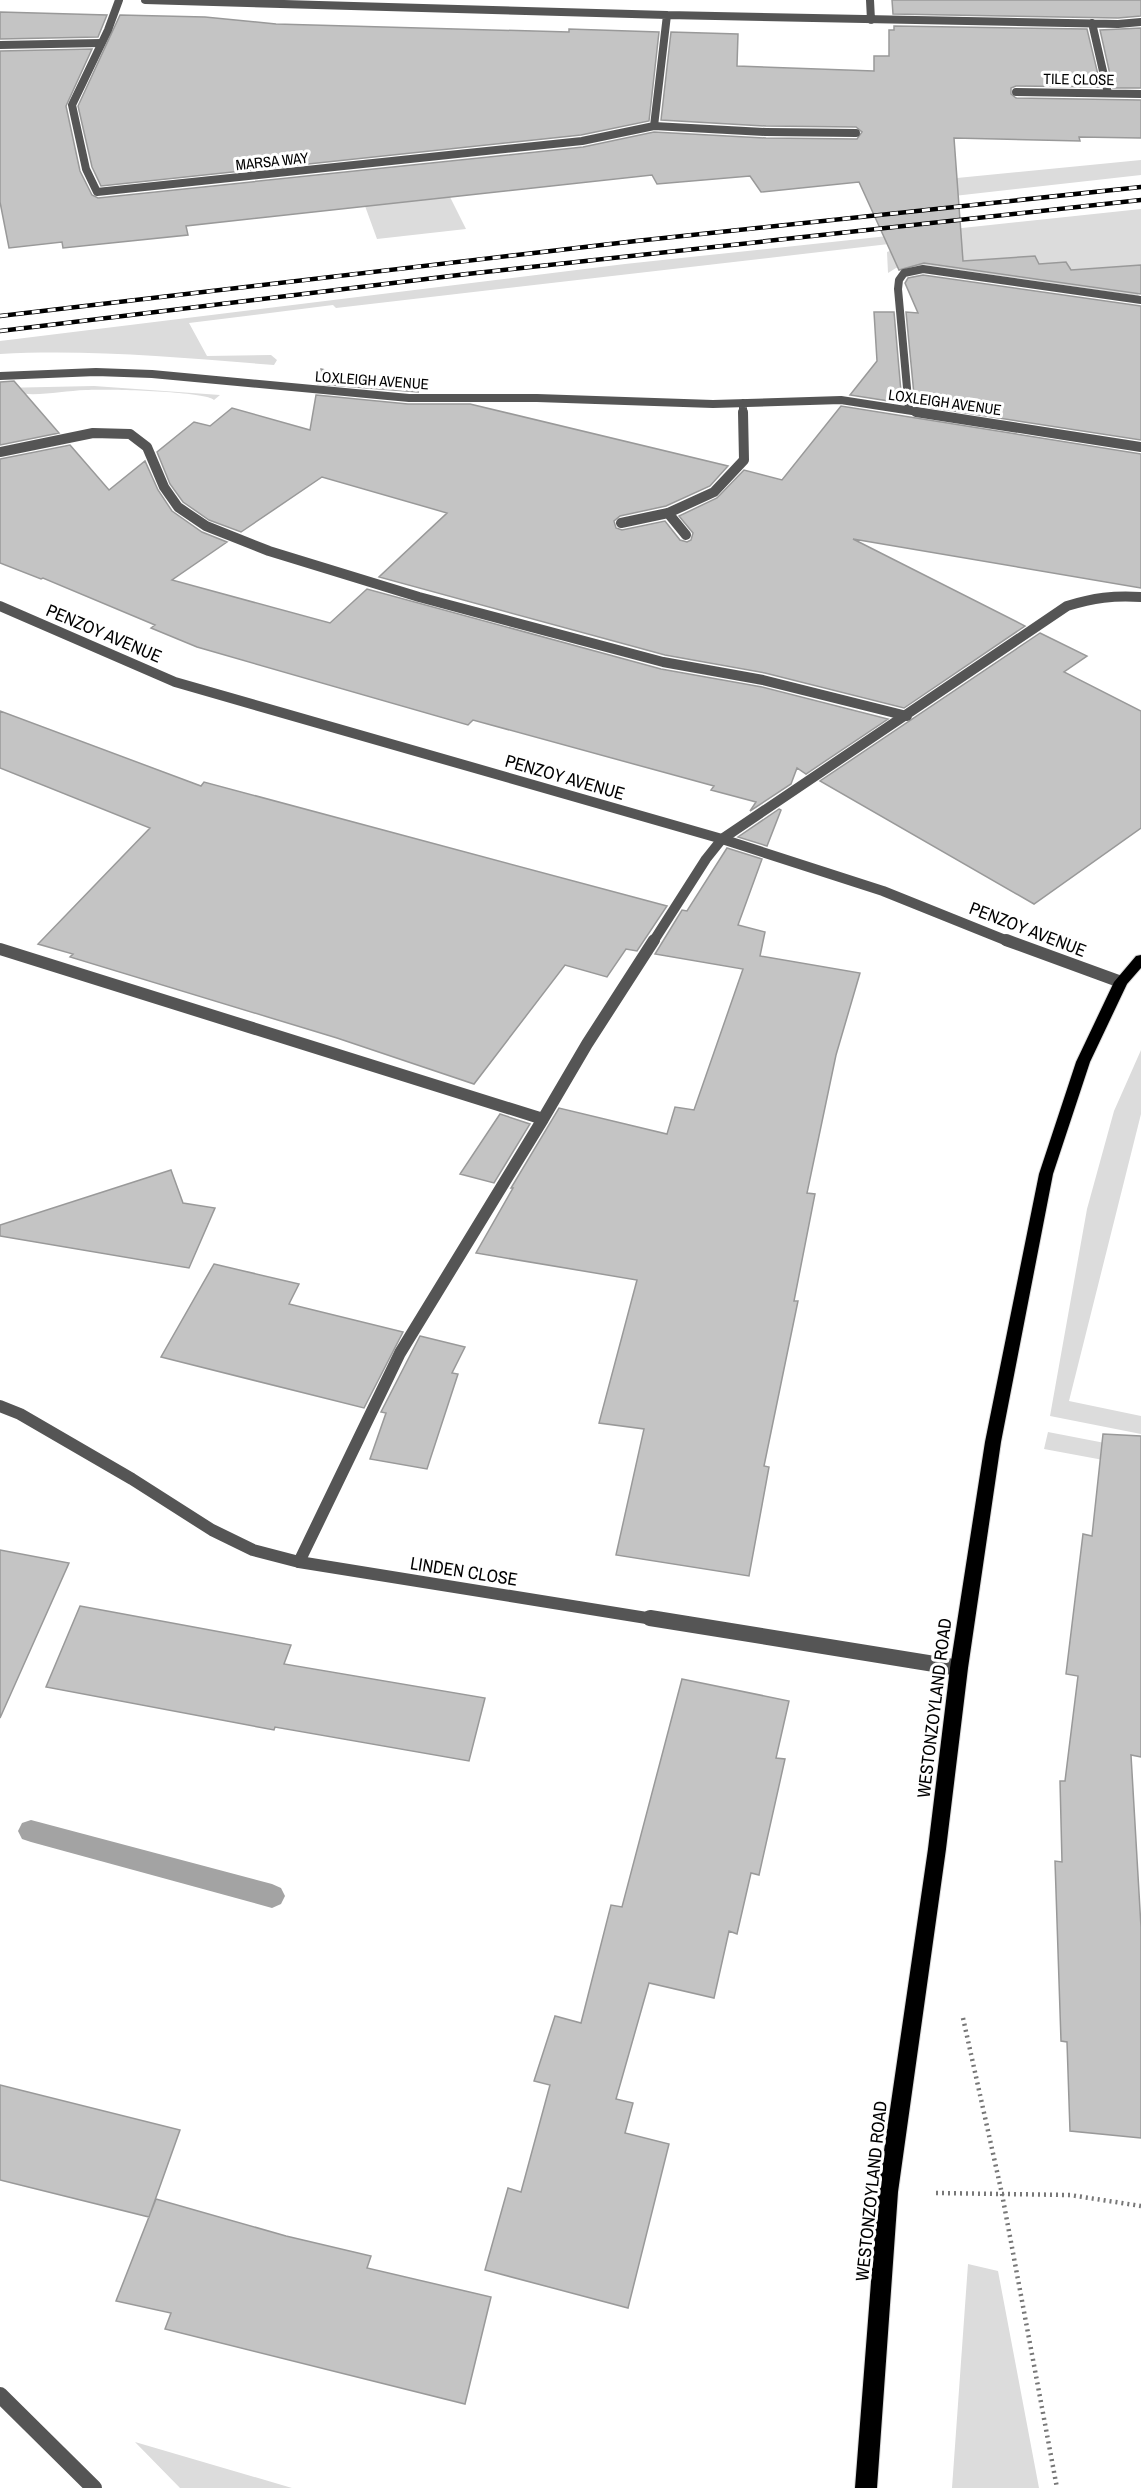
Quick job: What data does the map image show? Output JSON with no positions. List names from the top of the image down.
{
  "streets": {
    "main road": ["WESTONZOYLAND ROAD"],
    "street": [
      "TILE CLOSE",
      "MARSA WAY",
      "LOXLEIGH AVENUE",
      "PENZOY AVENUE",
      "LINDEN CLOSE"
    ]
  },
  "crossings": [
    ["PENZOY AVENUE", "WESTONZOYLAND ROAD"],
    ["LINDEN CLOSE", "WESTONZOYLAND ROAD"]
  ]
}
